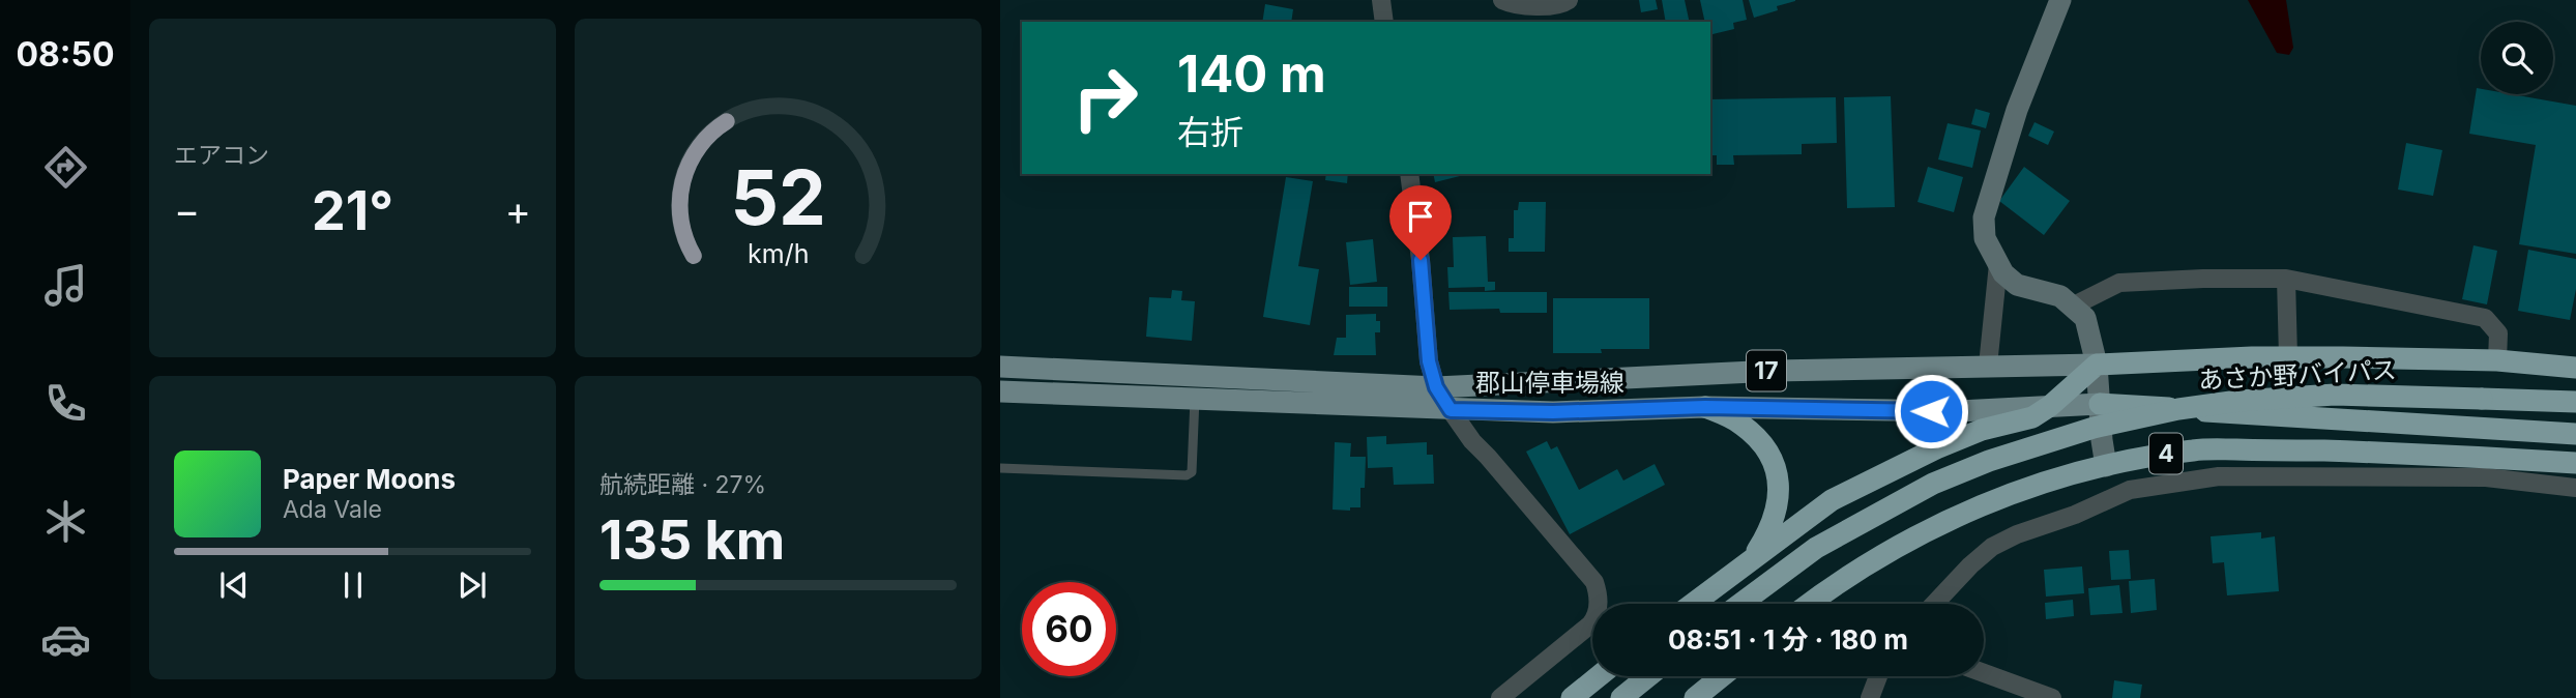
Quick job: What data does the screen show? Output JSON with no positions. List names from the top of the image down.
{
  "streets": {
    "highway": ["あさか野バイパス", "4"],
    "main road": ["17", "郡山停車場線"]
  },
  "page": {
    "tabs": "08:50",
    "tile": [
      "エアコン",
      ["航続距離 · 27%", "135 km"]
    ],
    "turn": ["140 m", "右折"],
    "heat": ["−", "21°", "+"],
    "song": ["Paper Moons", "Ada Vale"],
    "limit": "60",
    "trip": "08:51 · 1 分 · 180 m",
    "gauge": ["52", "km/h"]
  }
}
